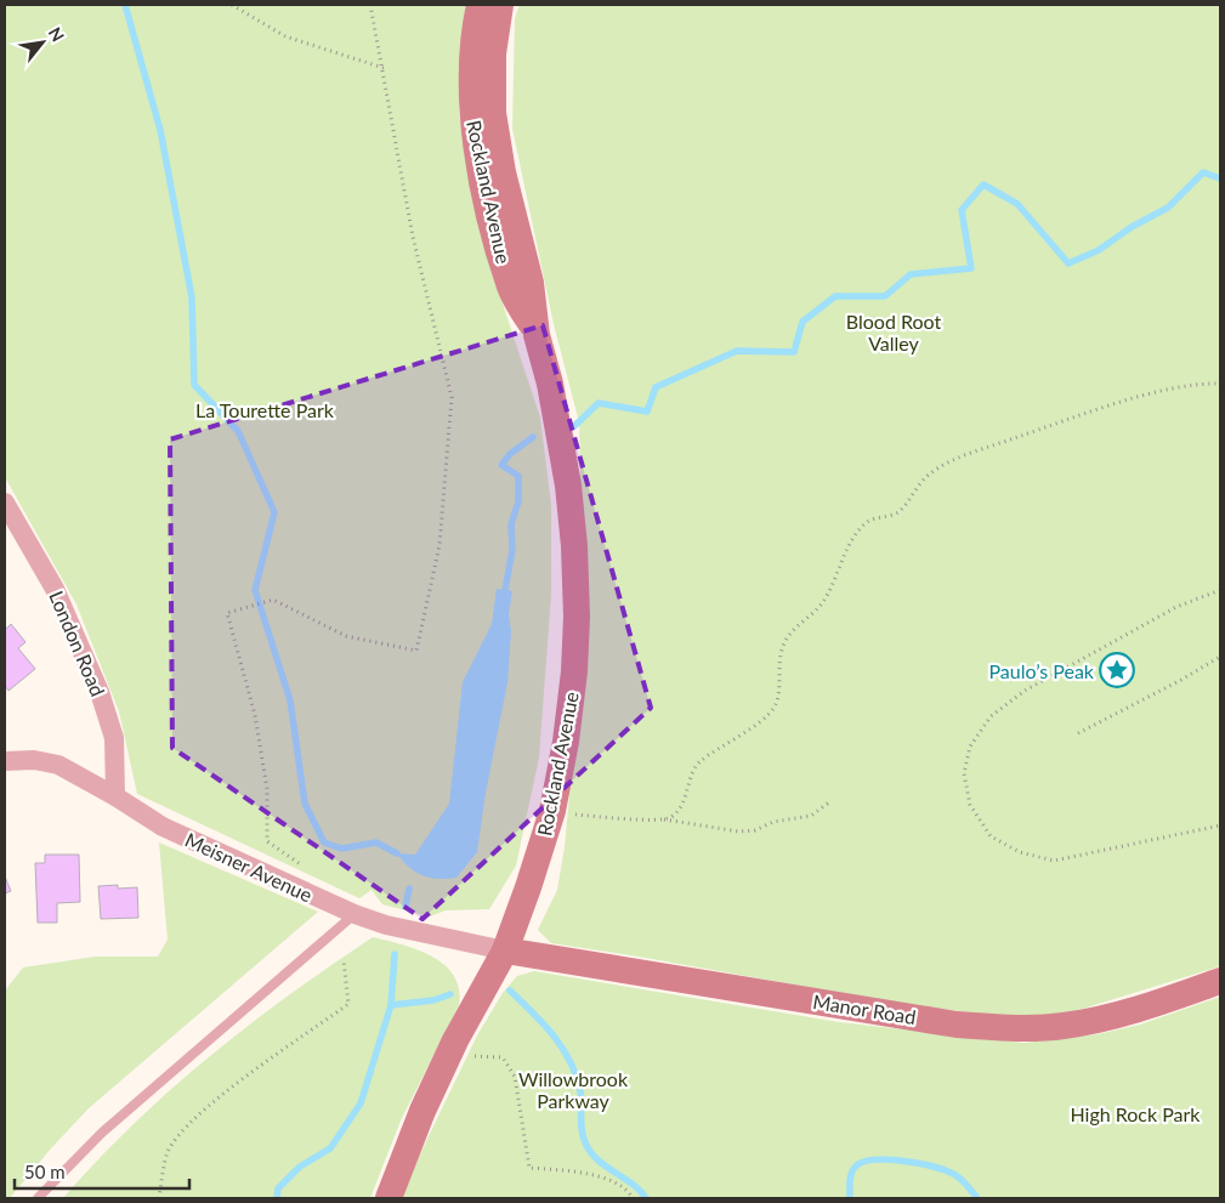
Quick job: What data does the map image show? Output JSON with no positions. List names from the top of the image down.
{
  "streets": {
    "street": [
      "Rockland Avenue",
      "London Road",
      "Meisner Avenue",
      "Manor Road"
    ]
  },
  "crossings": [
    ["Rockland Avenue", "Meisner Avenue"],
    ["Rockland Avenue", "Manor Road"],
    ["London Road", "Meisner Avenue"],
    ["Meisner Avenue", "Manor Road"]
  ],
  "parks": [
    "Blood Root Valley",
    "La Tourette Park",
    "Willowbrook Parkway",
    "High Rock Park"
  ],
  "places": {
    "place": ["Paulo’s Peak"]
  },
  "scale_bar": "50 m",
  "north": "top right"
}
